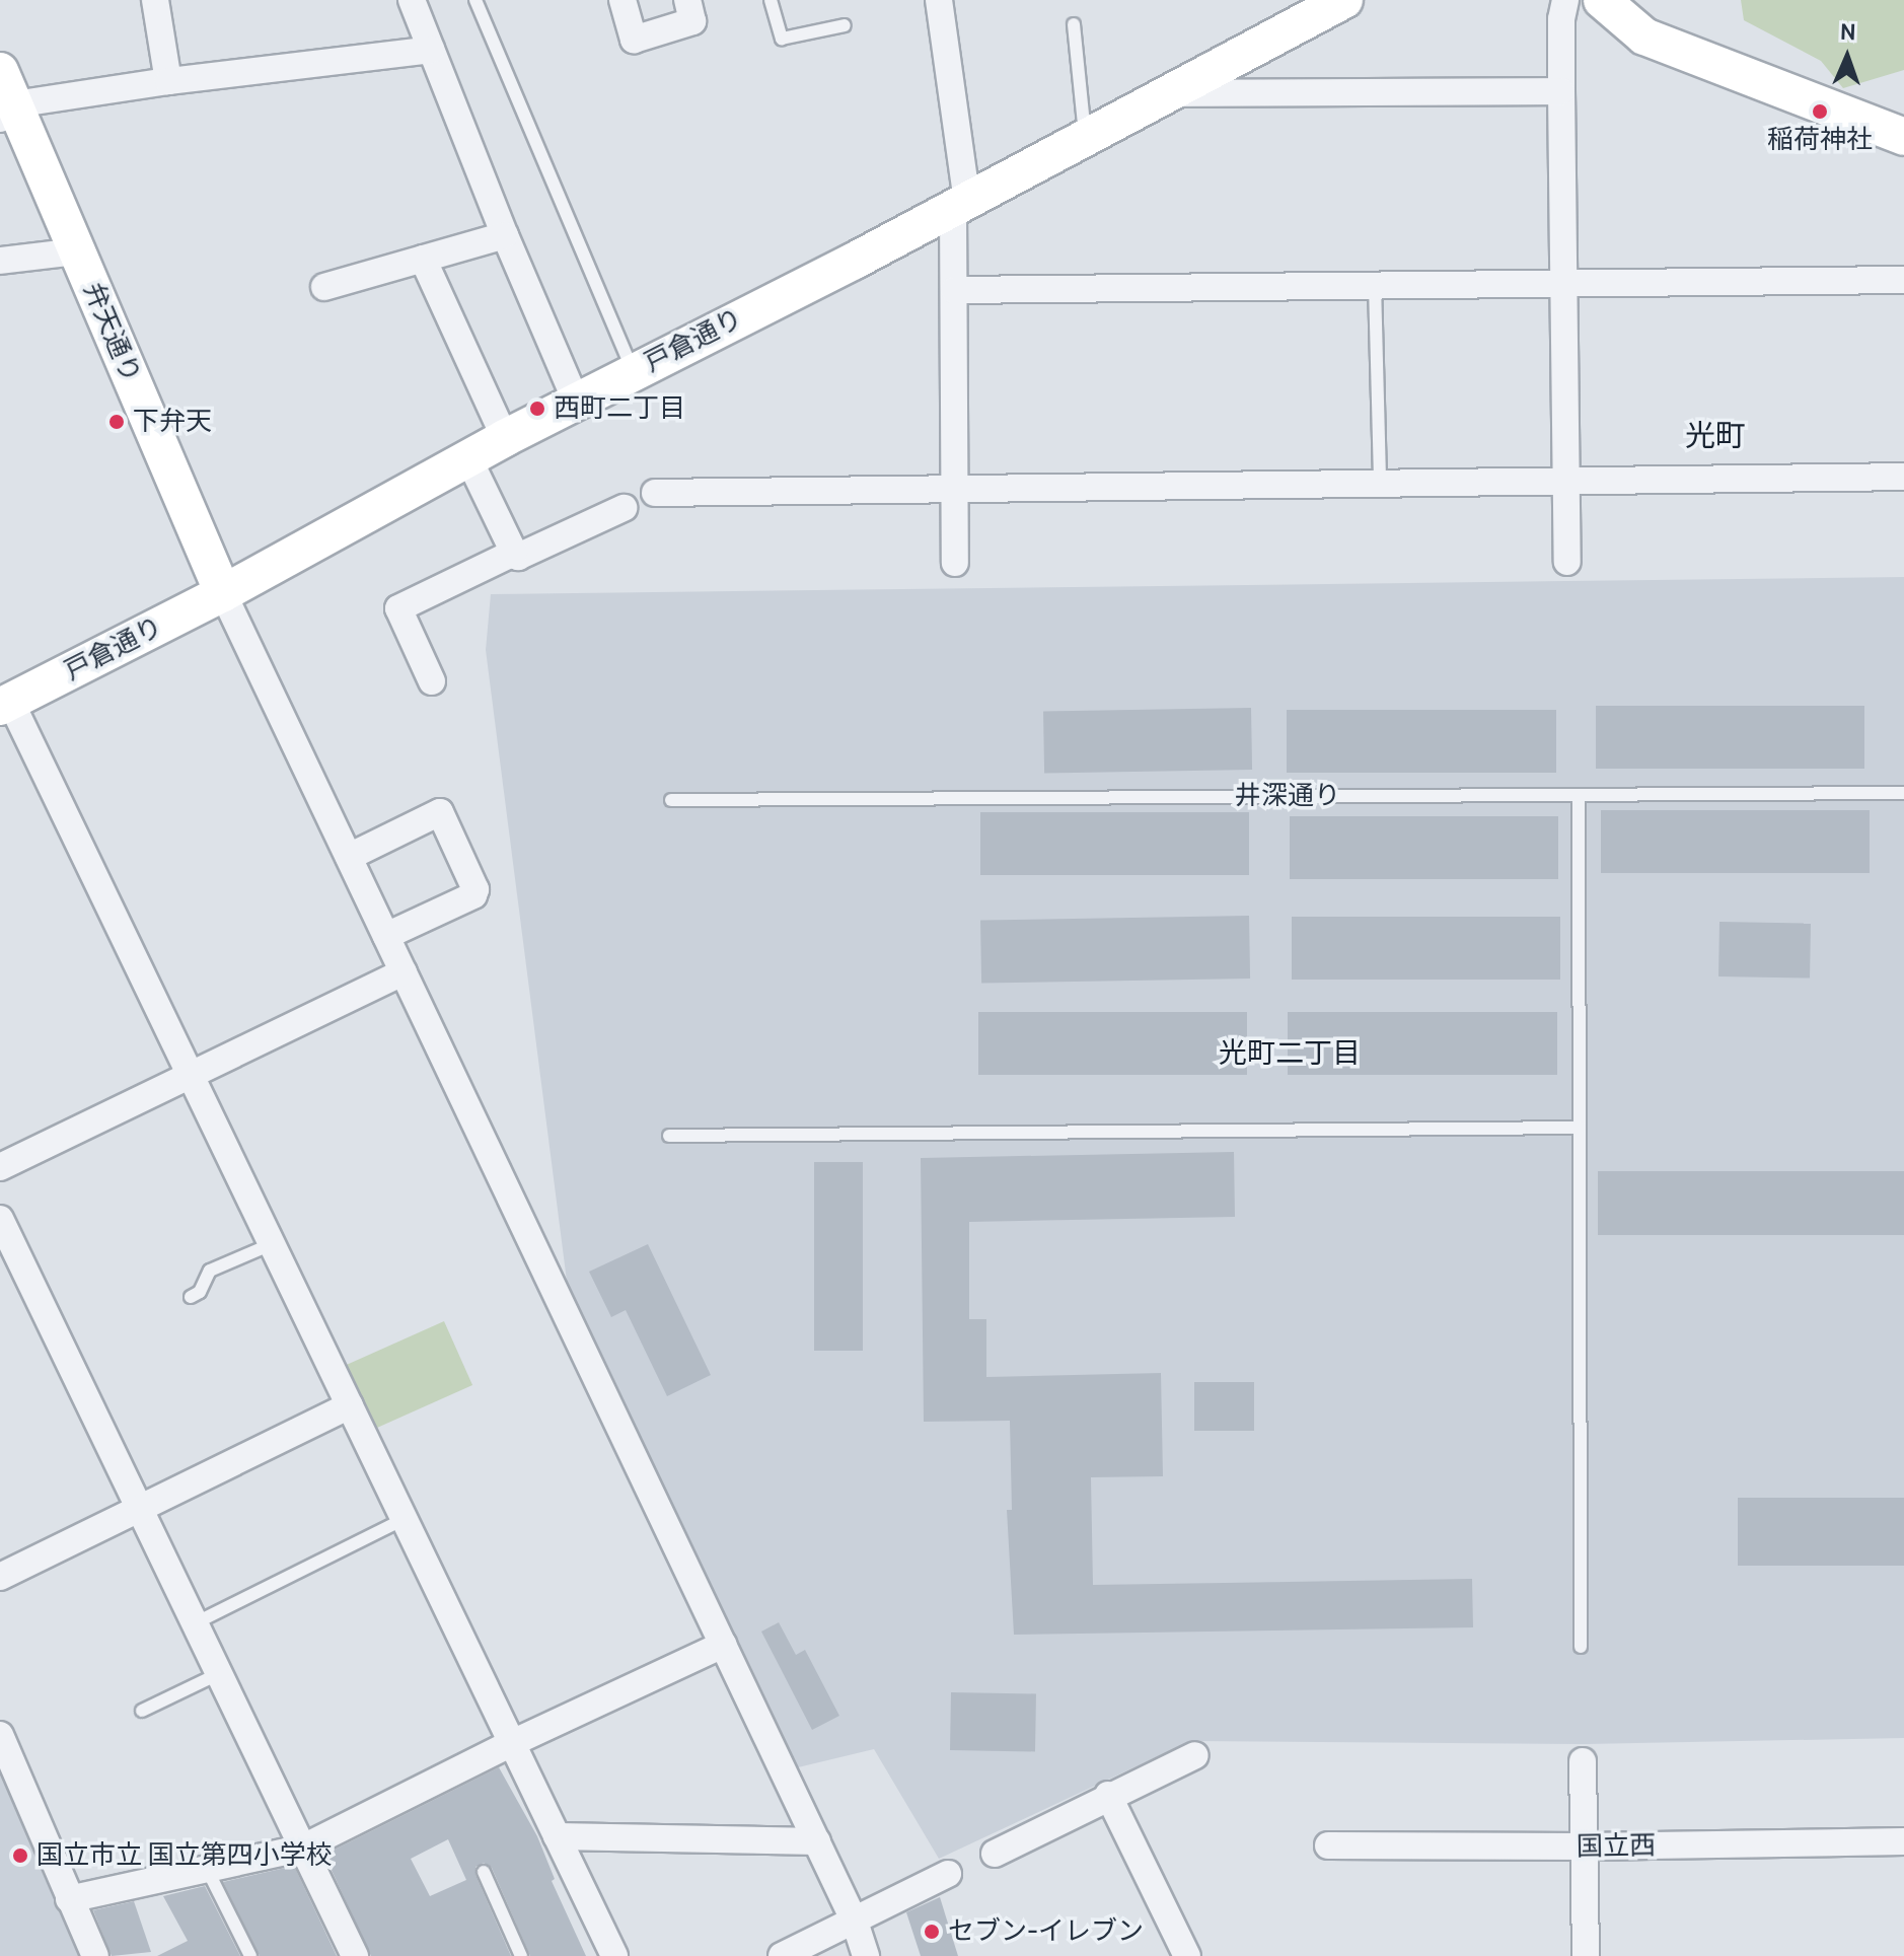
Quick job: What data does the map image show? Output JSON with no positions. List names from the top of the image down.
{
  "streets": {
    "street": ["弁天通り", "戸倉通り", "国立西"],
    "lane": ["井深通り"]
  },
  "crossings": [
    ["弁天通り", "戸倉通り"]
  ],
  "districts": ["光町", "光町二丁目"],
  "places": [
    "稲荷神社",
    "西町二丁目",
    "下弁天",
    "国立市立 国立第四小学校",
    "セブン-イレブン"
  ],
  "north": "top"
}
